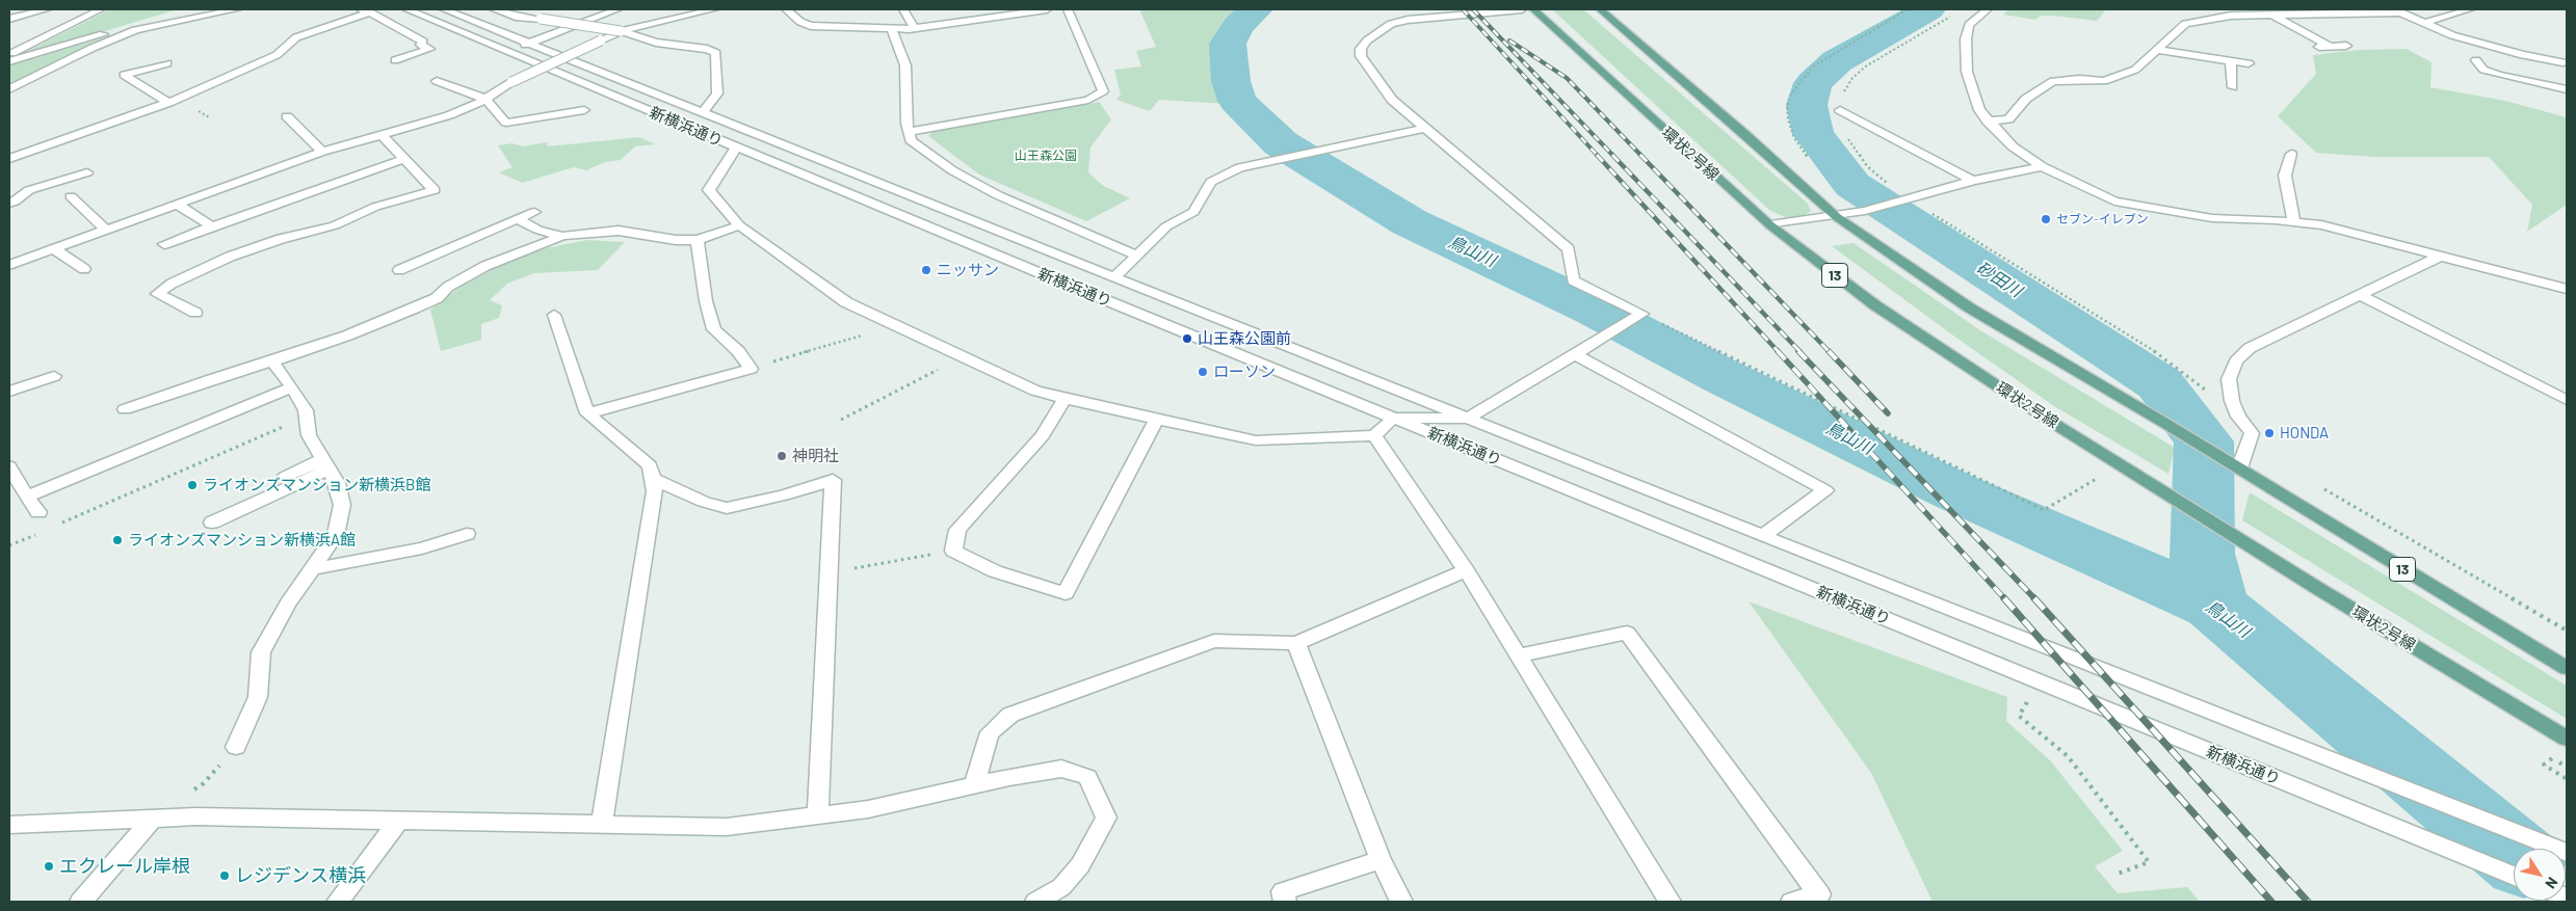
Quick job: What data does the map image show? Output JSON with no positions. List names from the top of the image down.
{
  "streets": {
    "main road": ["環状2号線", "13"],
    "street": ["新横浜通り"]
  },
  "water": ["鳥山川", "砂田川"],
  "parks": ["山王森公園"],
  "places": [
    "セブン-イレブン",
    "ニッサン",
    "山王森公園前",
    "ローソン",
    "HONDA",
    "神明社",
    "ライオンズマンション新横浜B館",
    "ライオンズマンション新横浜A館",
    "エクレール岸根",
    "レジデンス横浜"
  ],
  "north": "bottom right"
}
